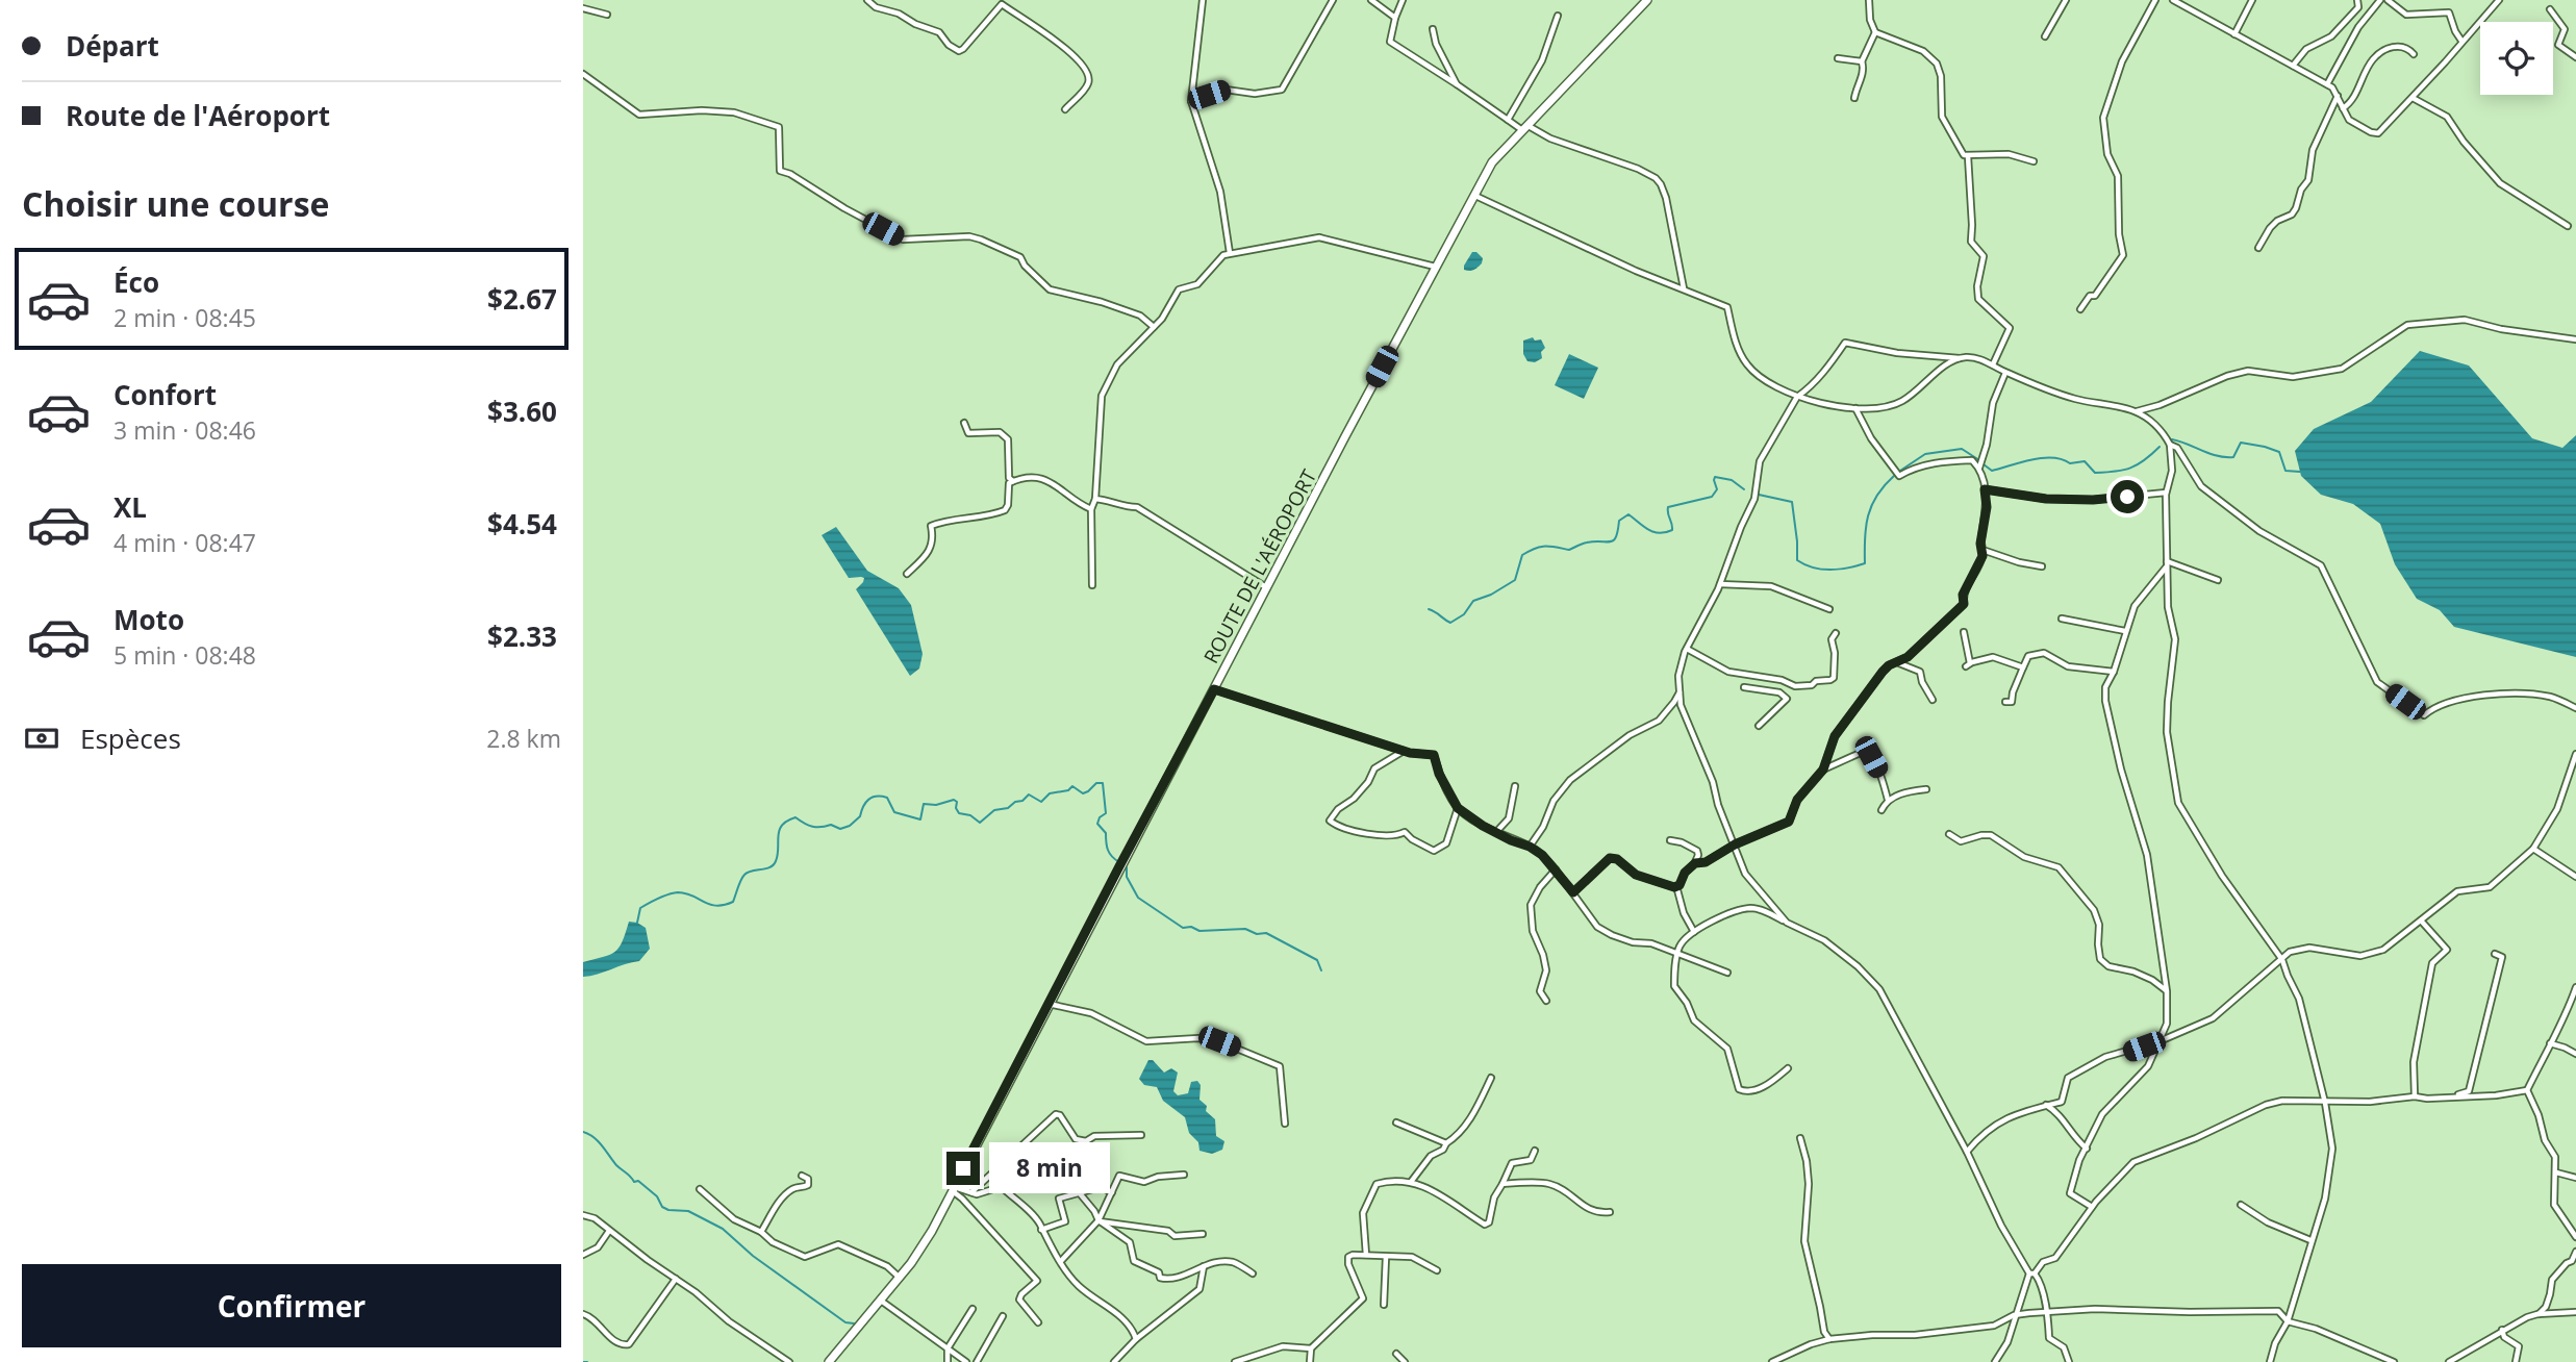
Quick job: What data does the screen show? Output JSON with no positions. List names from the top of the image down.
{
  "streets": {
    "main road": ["ROUTE DE L'AÉROPORT"]
  },
  "page": {
    "banner": ["Départ", "Route de l'Aéroport"],
    "heading": "Choisir une course",
    "list": [
      {
        "name": "Éco",
        "note": "2 min · 08:45",
        "value": "$2.67"
      },
      {
        "name": "Confort",
        "note": "3 min · 08:46",
        "value": "$3.60"
      },
      {
        "name": "XL",
        "note": "4 min · 08:47",
        "value": "$4.54"
      },
      {
        "name": "Moto",
        "note": "5 min · 08:48",
        "value": "$2.33"
      }
    ],
    "pay": ["Espèces", "2.8 km"],
    "bubble": "8 min",
    "buttons": "Confirmer"
  }
}
